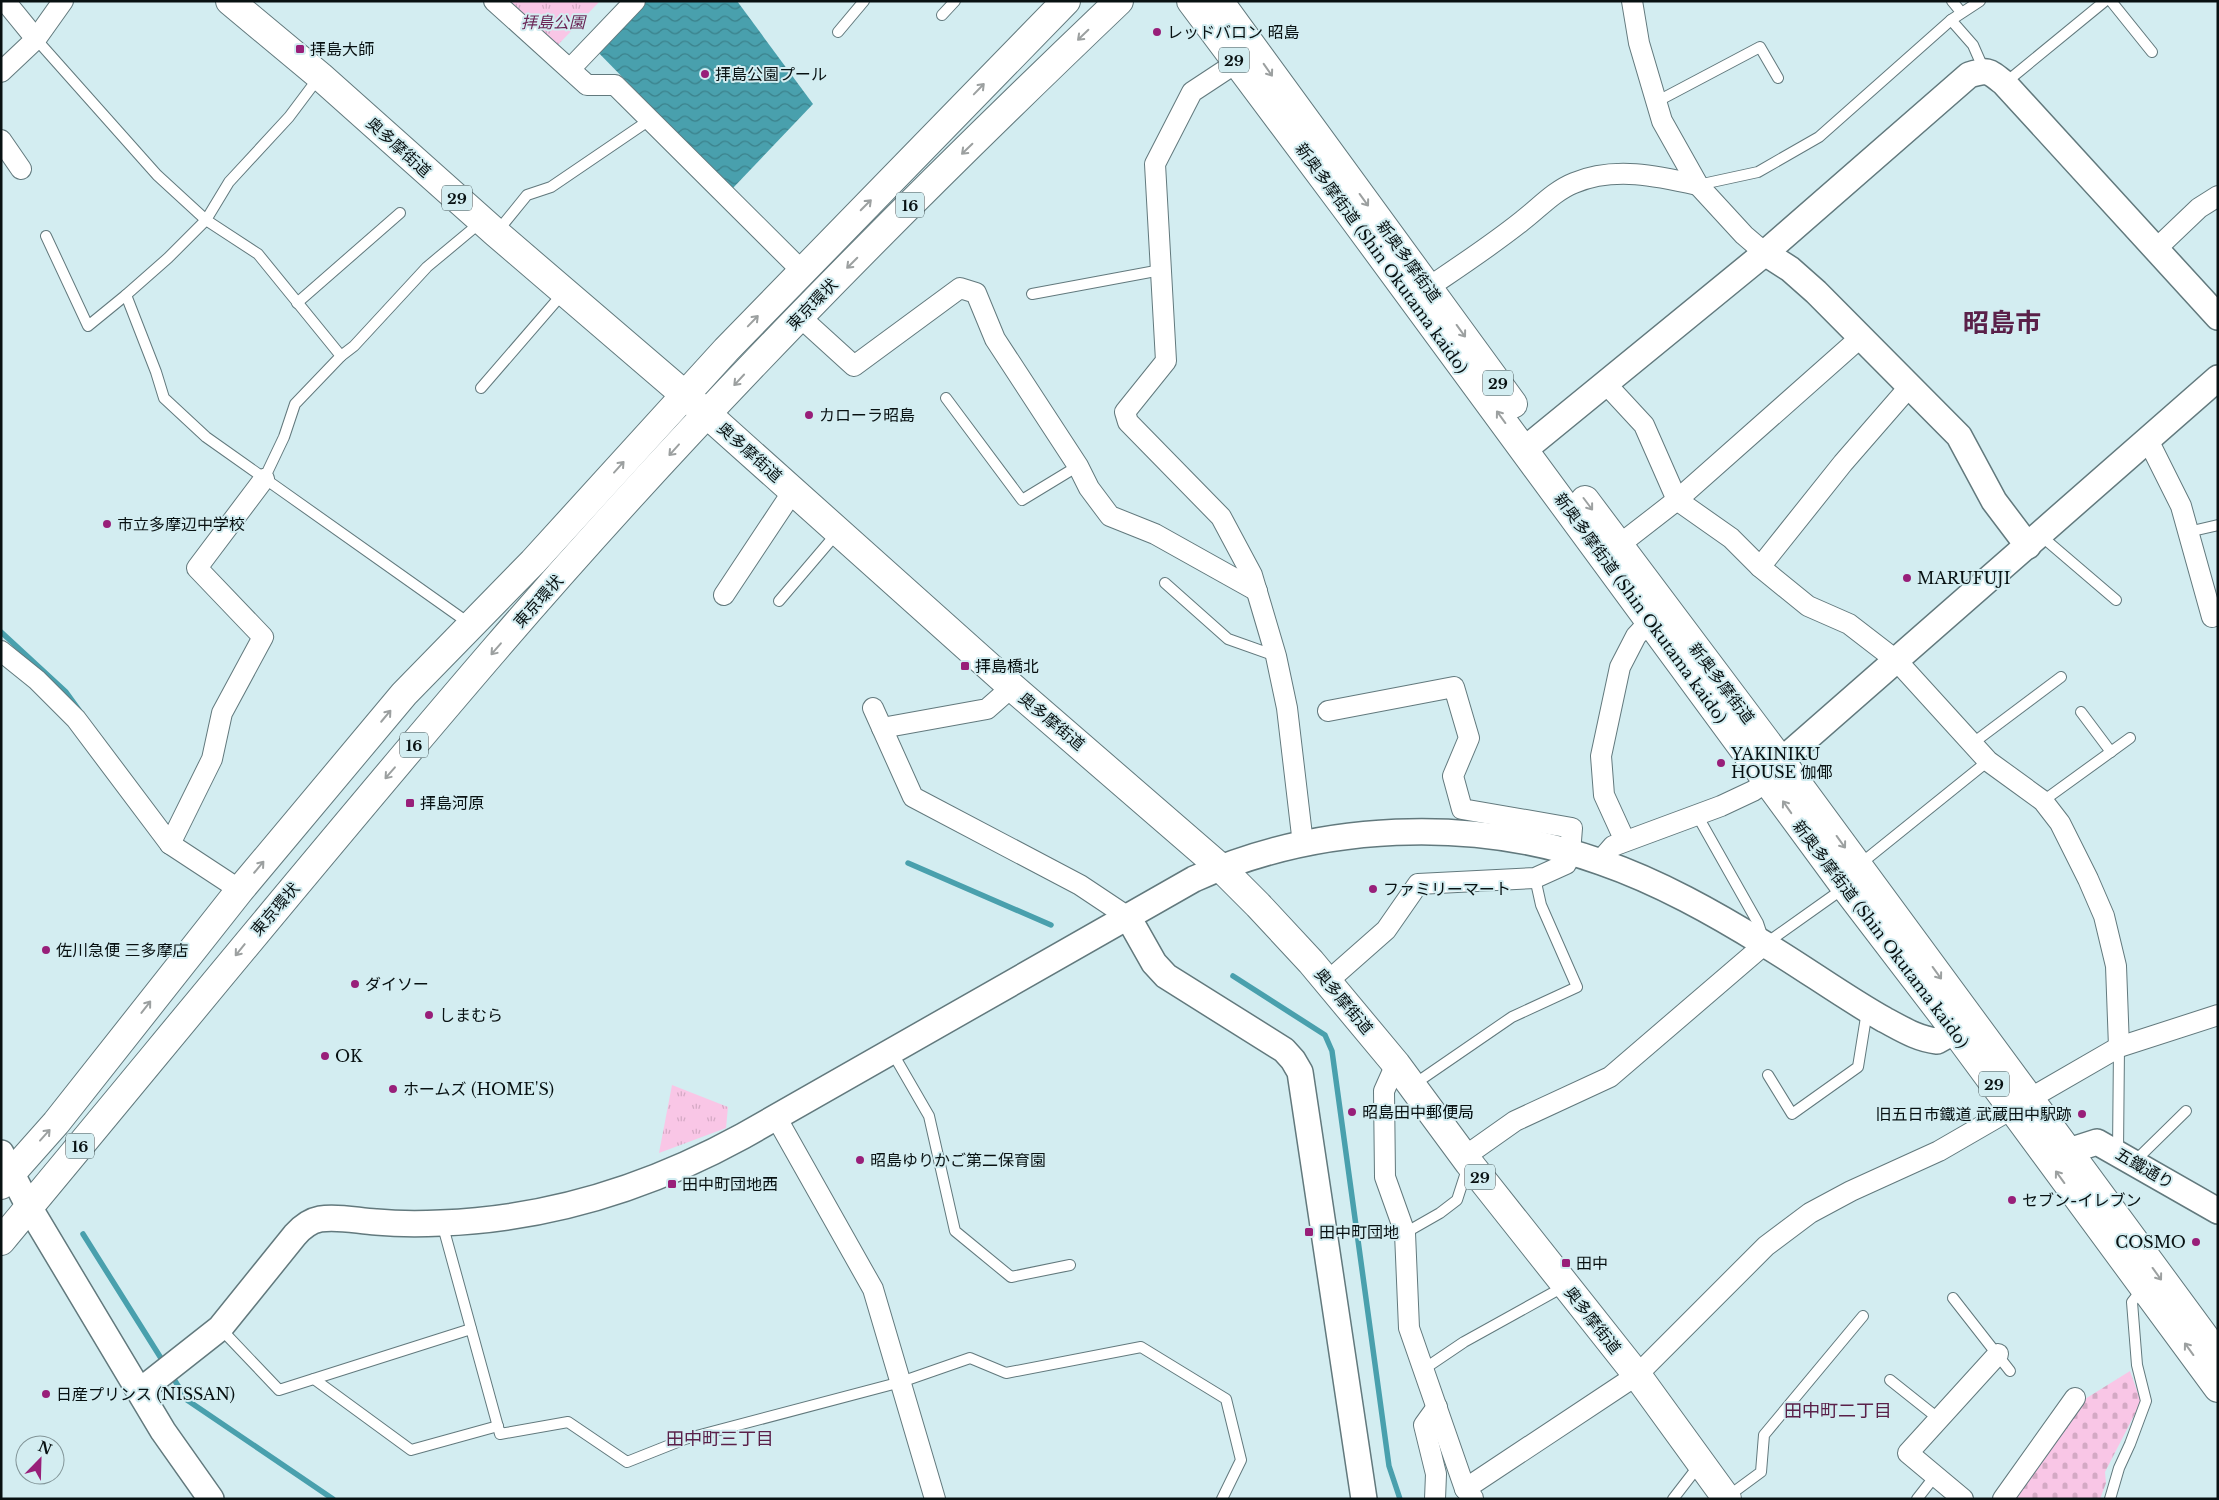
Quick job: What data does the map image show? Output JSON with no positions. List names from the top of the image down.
{
  "streets": {
    "main road": [
      "29",
      "奥多摩街道",
      "16",
      "新奥多摩街道 (Shin Okutama kaido)",
      "新奥多摩街道",
      "東京環状"
    ],
    "street": ["五鐵通り"]
  },
  "crossings": [
    ["29", "新奥多摩街道 (Shin Okutama kaido)"],
    ["奥多摩街道", "東京環状"],
    ["新奥多摩街道 (Shin Okutama kaido)", "新奥多摩街道"],
    ["新奥多摩街道 (Shin Okutama kaido)", "五鐵通り"]
  ],
  "one_way": ["新奥多摩街道"],
  "districts": ["昭島市", "田中町二丁目", "田中町三丁目"],
  "parks": ["拝島公園"],
  "places": {
    "other": [
      "レッドバロン 昭島",
      "拝島公園プール",
      "カローラ昭島",
      "市立多摩辺中学校",
      "MARUFUJI",
      "YAKINIKU HOUSE 伽倻",
      "ファミリーマート",
      "佐川急便 三多摩店",
      "ダイソー",
      "しまむら",
      "OK",
      "ホームズ (HOME'S)",
      "昭島田中郵便局",
      "旧五日市鐵道 武蔵田中駅跡",
      "昭島ゆりかご第二保育園",
      "セブン-イレブン",
      "COSMO",
      "日産プリンス (NISSAN)"
    ],
    "transit": [
      "拝島大師",
      "拝島橋北",
      "拝島河原",
      "田中町団地西",
      "田中町団地",
      "田中"
    ]
  },
  "north": "top right"
}
